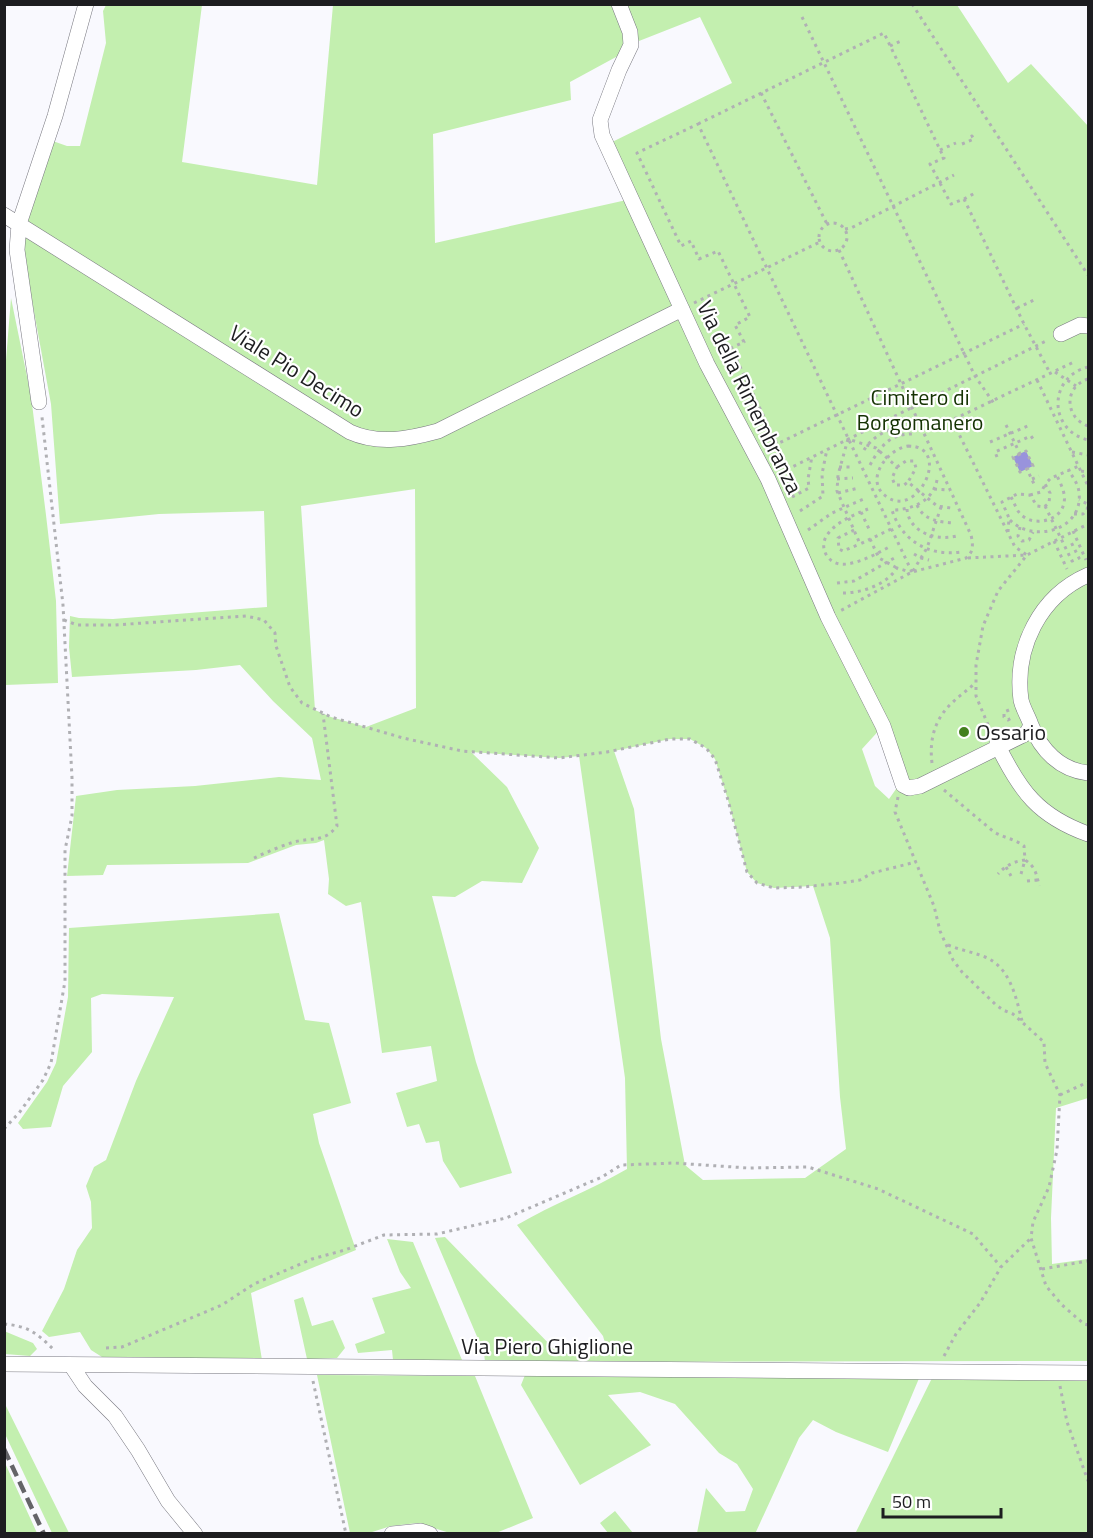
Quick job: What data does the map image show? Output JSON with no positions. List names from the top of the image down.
{
  "streets": {
    "street": ["Viale Pio Decimo", "Via della Rimembranza", "Via Piero Ghiglione"]
  },
  "crossings": [
    ["Viale Pio Decimo", "Via della Rimembranza"]
  ],
  "parks": ["Cimitero di Borgomanero"],
  "places": ["Ossario"],
  "scale_bar": "50 m"
}
